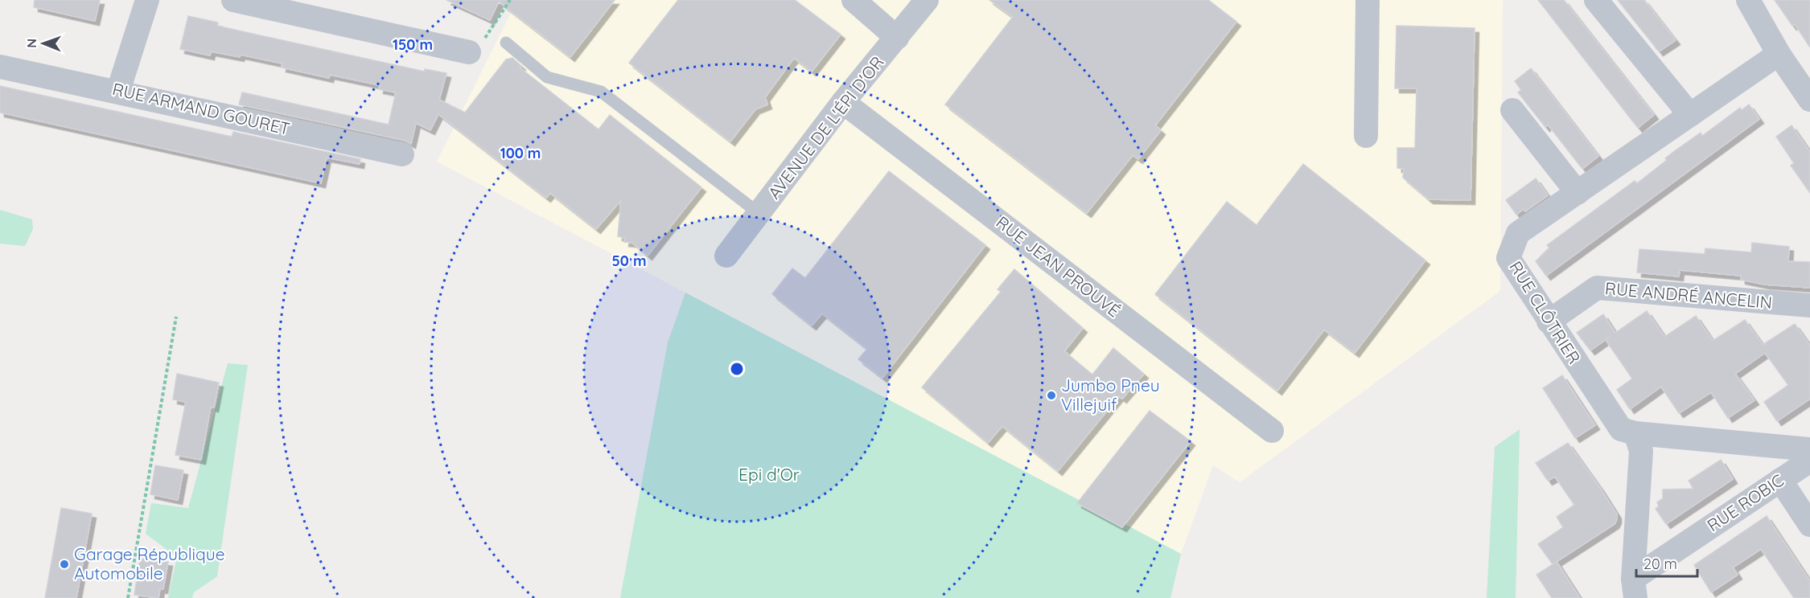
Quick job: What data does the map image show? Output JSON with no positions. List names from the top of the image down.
{
  "streets": {
    "street": [
      "RUE ARMAND GOURET",
      "AVENUE DE L'ÉPI D'OR",
      "RUE JEAN PROUVÉ",
      "RUE ANDRÉ ANCELIN",
      "RUE CLÔTRIER",
      "RUE ROBIC"
    ]
  },
  "crossings": [
    ["AVENUE DE L'ÉPI D'OR", "RUE JEAN PROUVÉ"],
    ["RUE ANDRÉ ANCELIN", "RUE CLÔTRIER"]
  ],
  "parks": ["Epi d'Or"],
  "places": ["Jumbo Pneu Villejuif", "Garage République Automobile"],
  "scale_bar": "20 m",
  "north": "left",
  "rings": ["150 m", "100 m", "50 m"]
}
